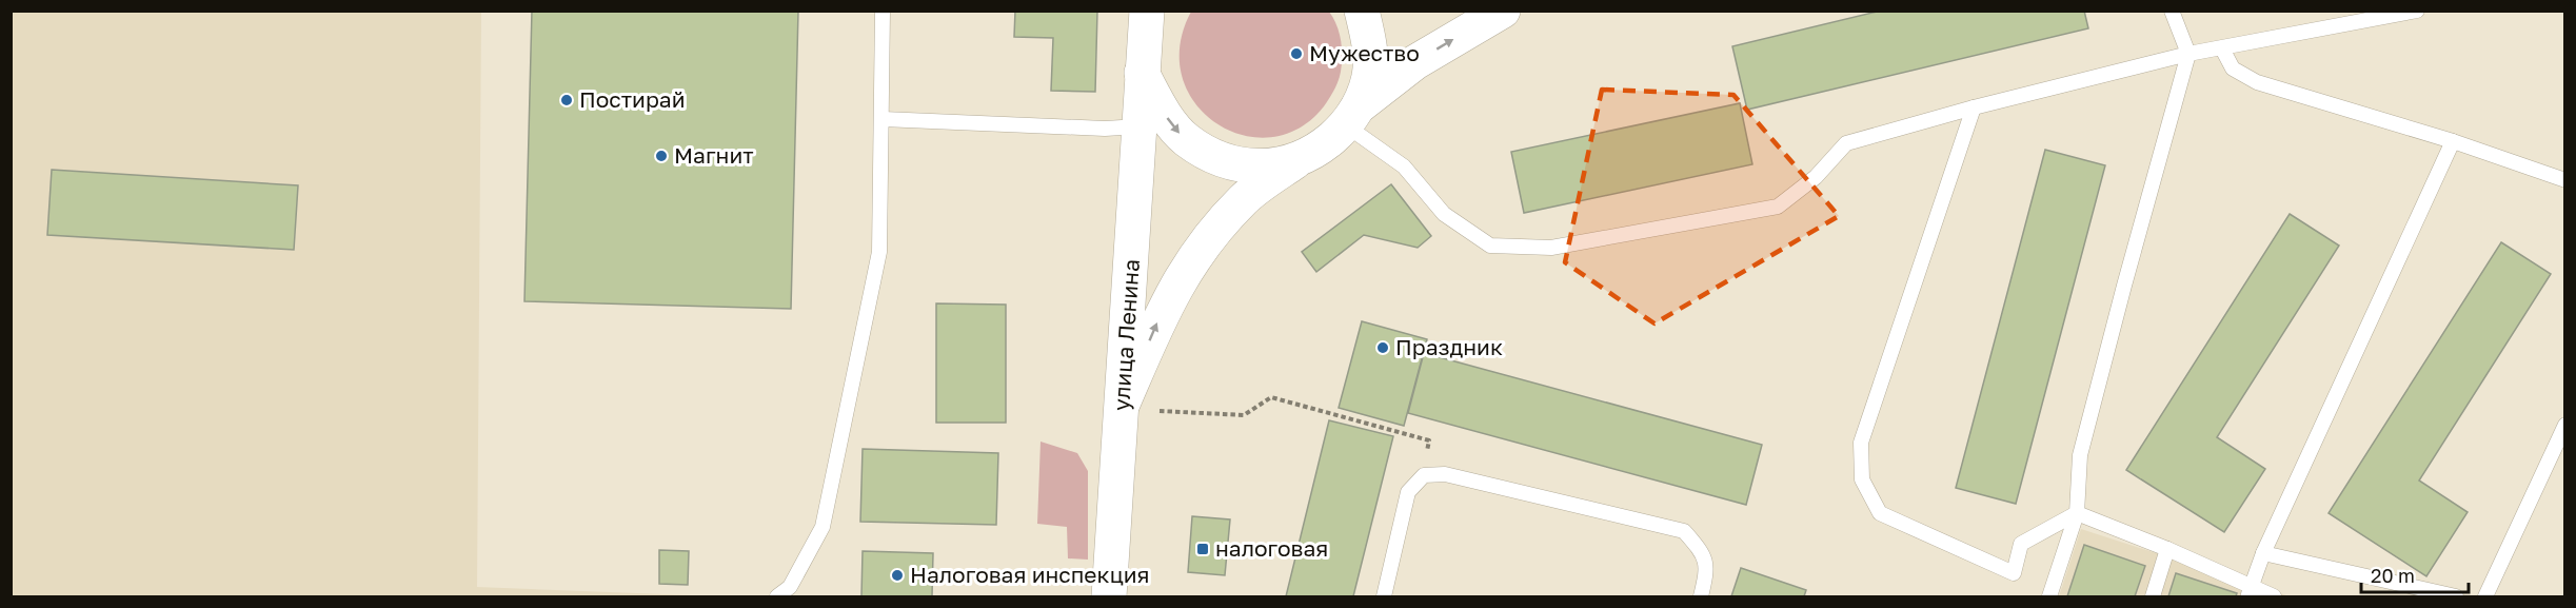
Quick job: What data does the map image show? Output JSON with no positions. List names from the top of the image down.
{
  "streets": {
    "street": ["улица Ленина"]
  },
  "places": {
    "other": [
      "Мужество",
      "Постирай",
      "Магнит",
      "Праздник",
      "Налоговая инспекция"
    ],
    "transit": ["налоговая"]
  },
  "scale_bar": "20 m"
}
